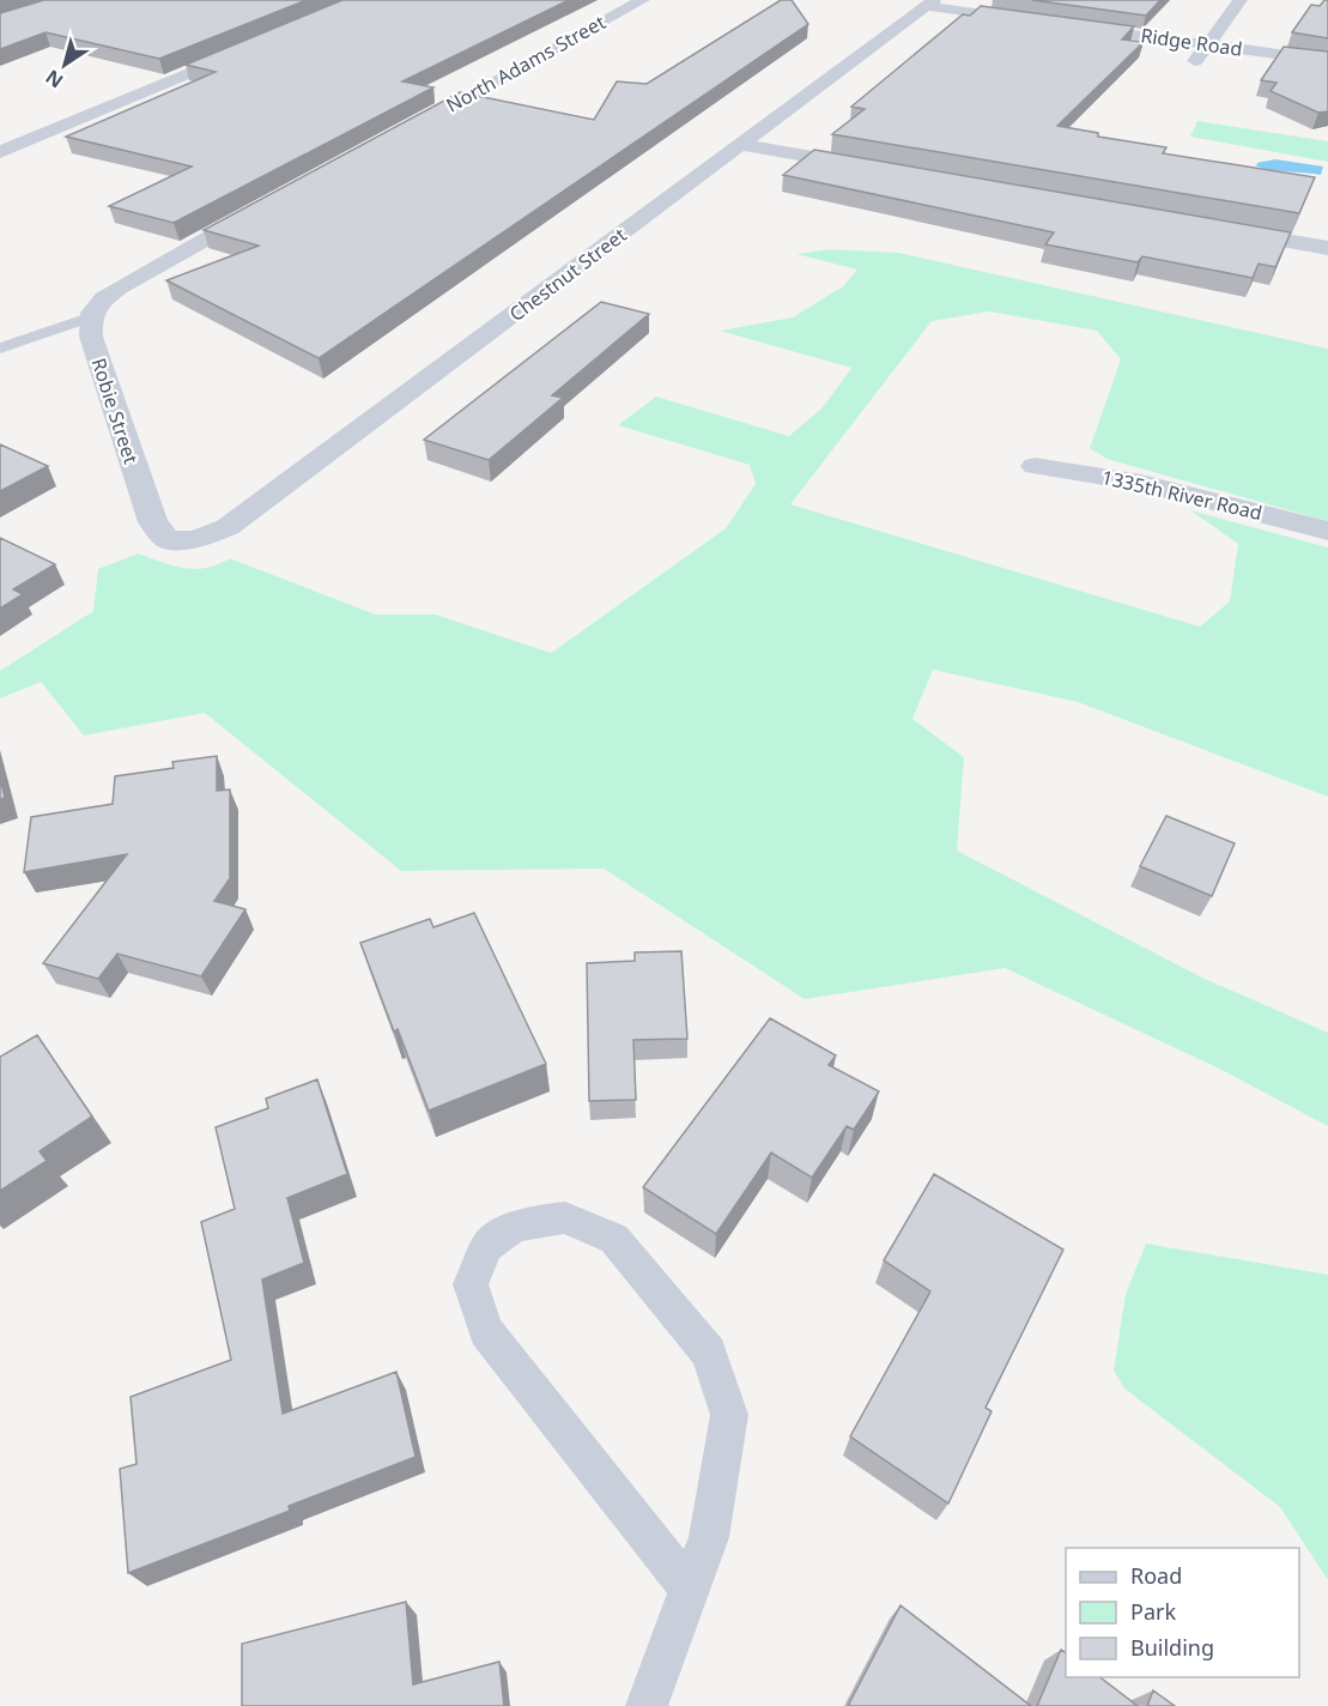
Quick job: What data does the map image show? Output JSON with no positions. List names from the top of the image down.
{
  "streets": {
    "street": [
      "Ridge Road",
      "North Adams Street",
      "Chestnut Street",
      "Robie Street",
      "1335th River Road"
    ]
  },
  "crossings": [
    ["Ridge Road", "Chestnut Street"],
    ["Chestnut Street", "Robie Street"]
  ],
  "legend": ["Road", "Park", "Building"],
  "north": "bottom left"
}
